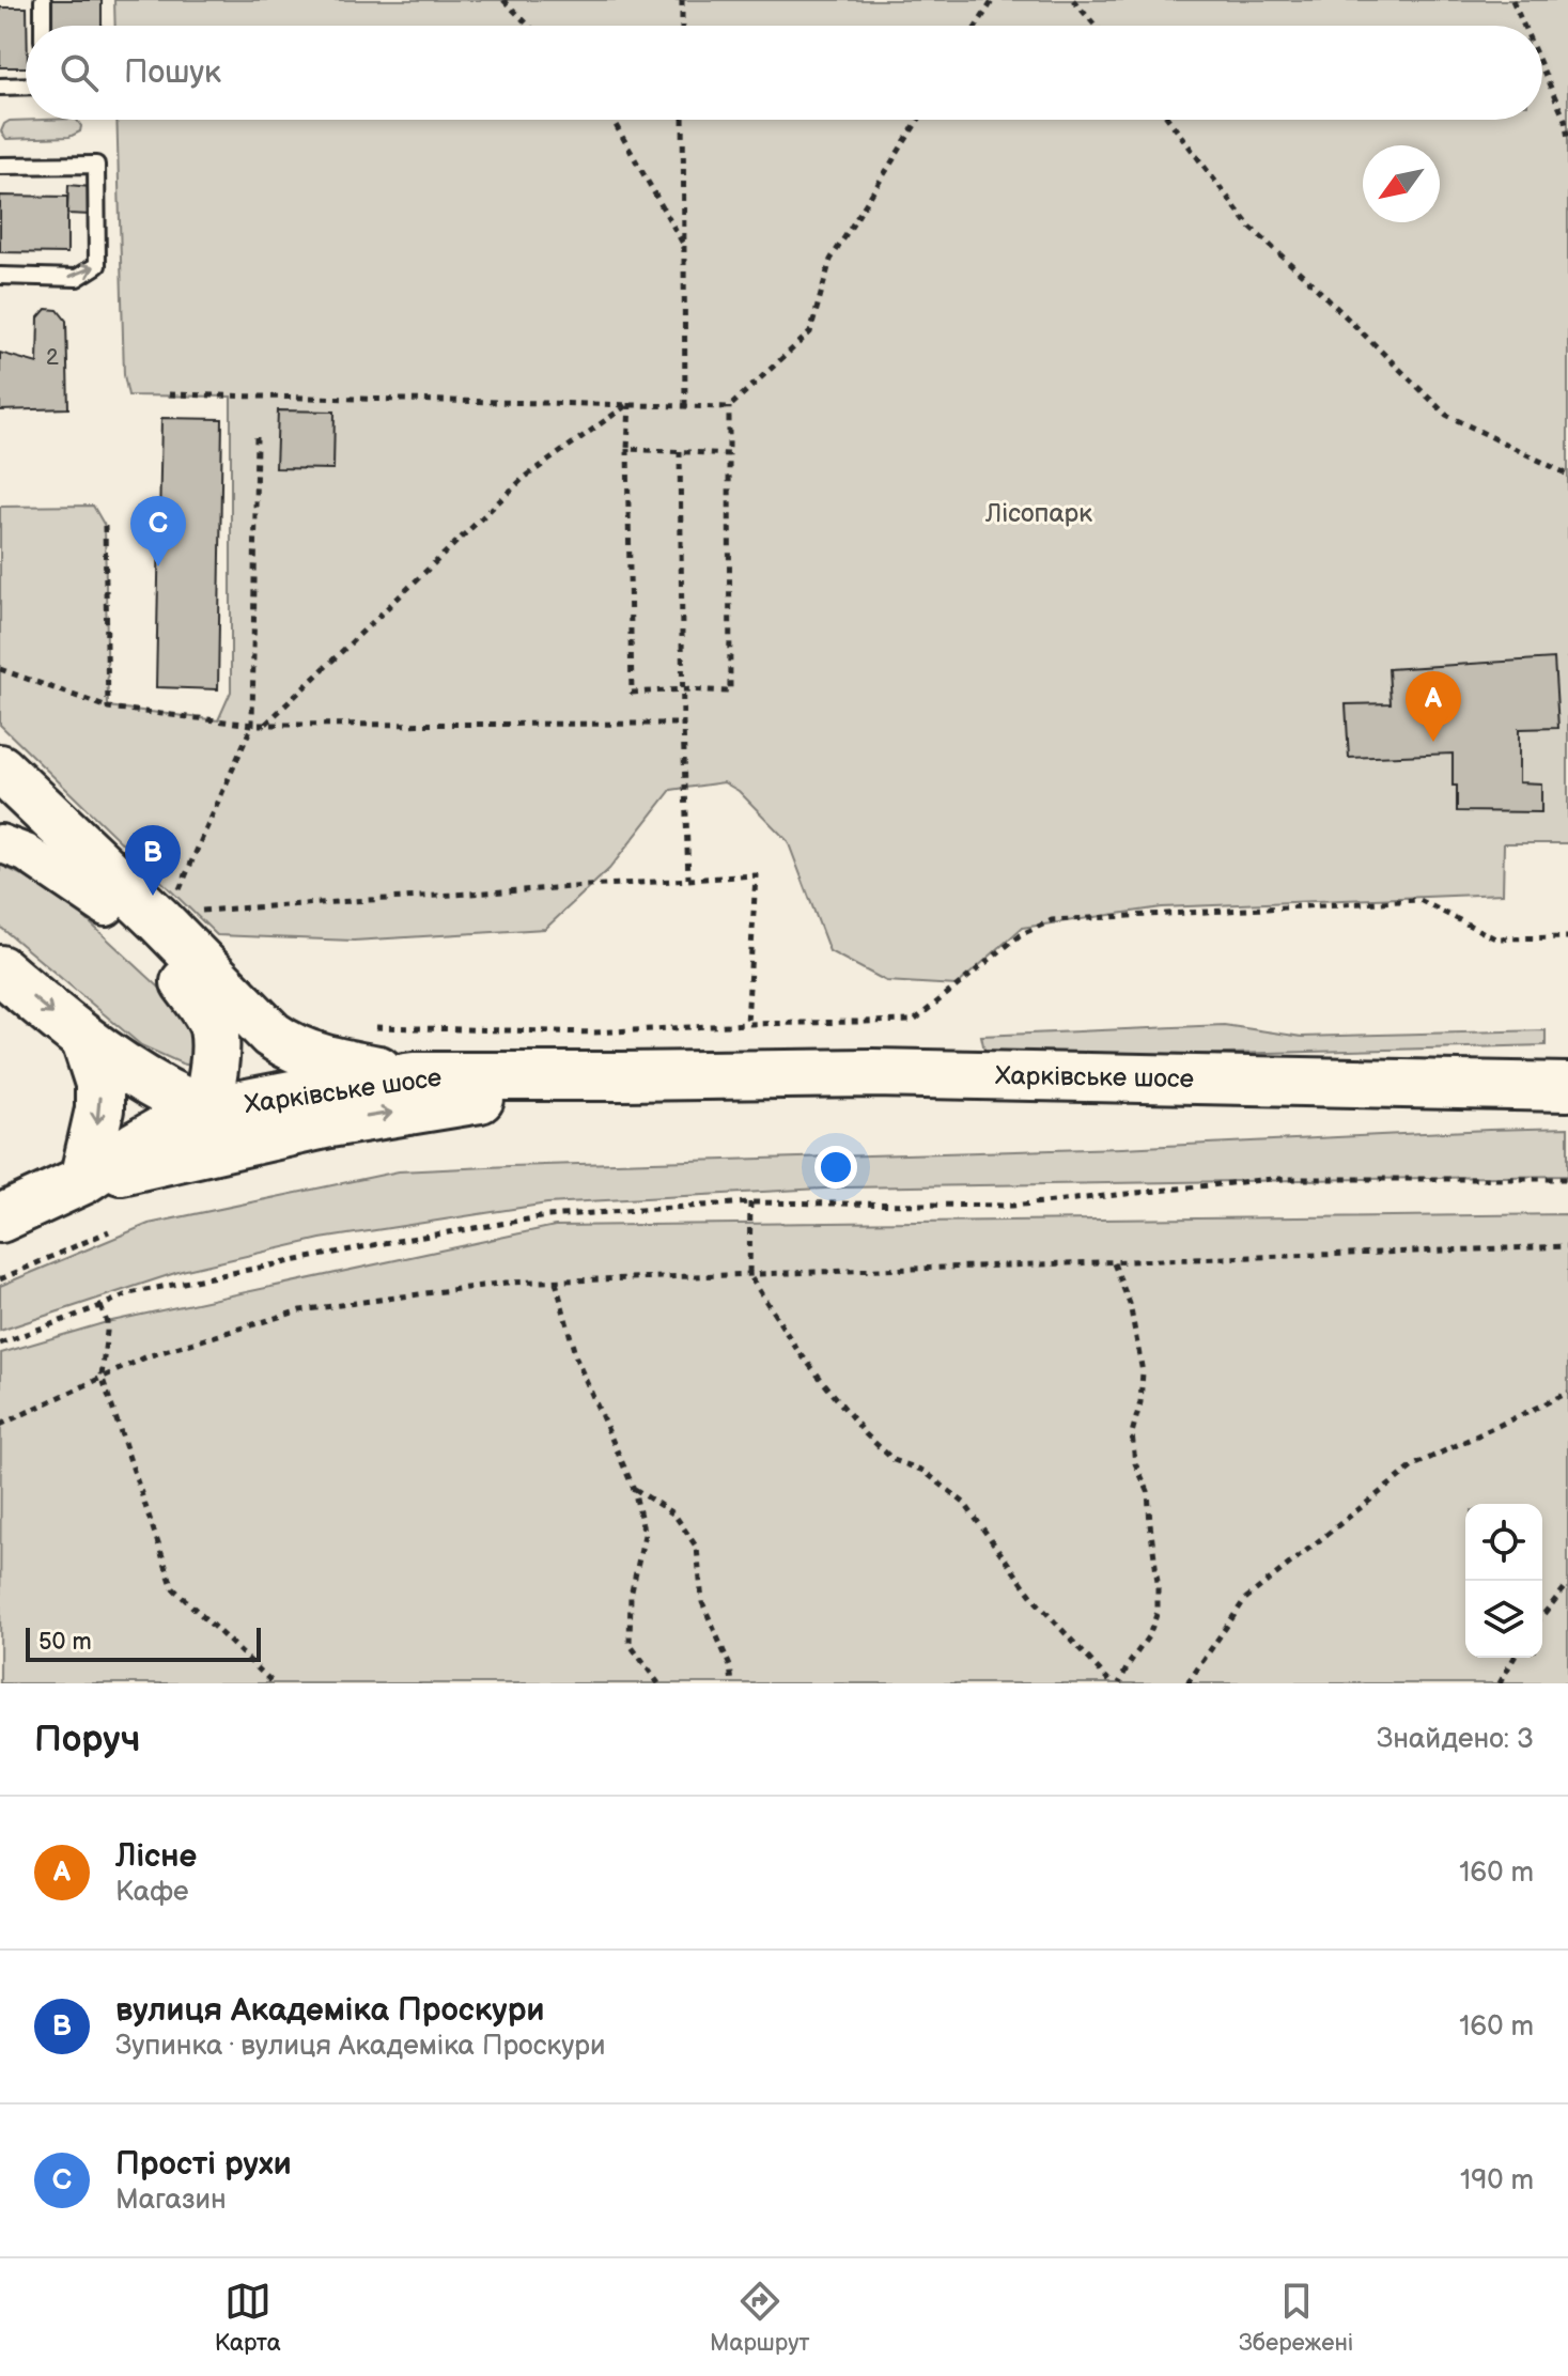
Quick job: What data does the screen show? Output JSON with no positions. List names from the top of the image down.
{
  "streets": {
    "main road": ["Харківське шосе"]
  },
  "parks": ["Лісопарк"],
  "house_numbers": ["2"],
  "scale_bar": "50 m",
  "north": "bottom left",
  "page": {
    "search": "Пошук",
    "pins": ["C", "A", "B"],
    "scale": "50 m",
    "heading": ["Поруч", "Знайдено: 3"],
    "list": [
      {
        "mark": "A",
        "name": "Лісне",
        "note": "Кафе",
        "value": "160 m"
      },
      {
        "mark": "B",
        "name": "вулиця Академіка Проскури",
        "note": "Зупинка · вулиця Академіка Проскури",
        "value": "160 m"
      },
      {
        "mark": "C",
        "name": "Прості рухи",
        "note": "Магазин",
        "value": "190 m"
      }
    ],
    "nav": ["Карта", "Маршрут", "Збережені"]
  }
}
